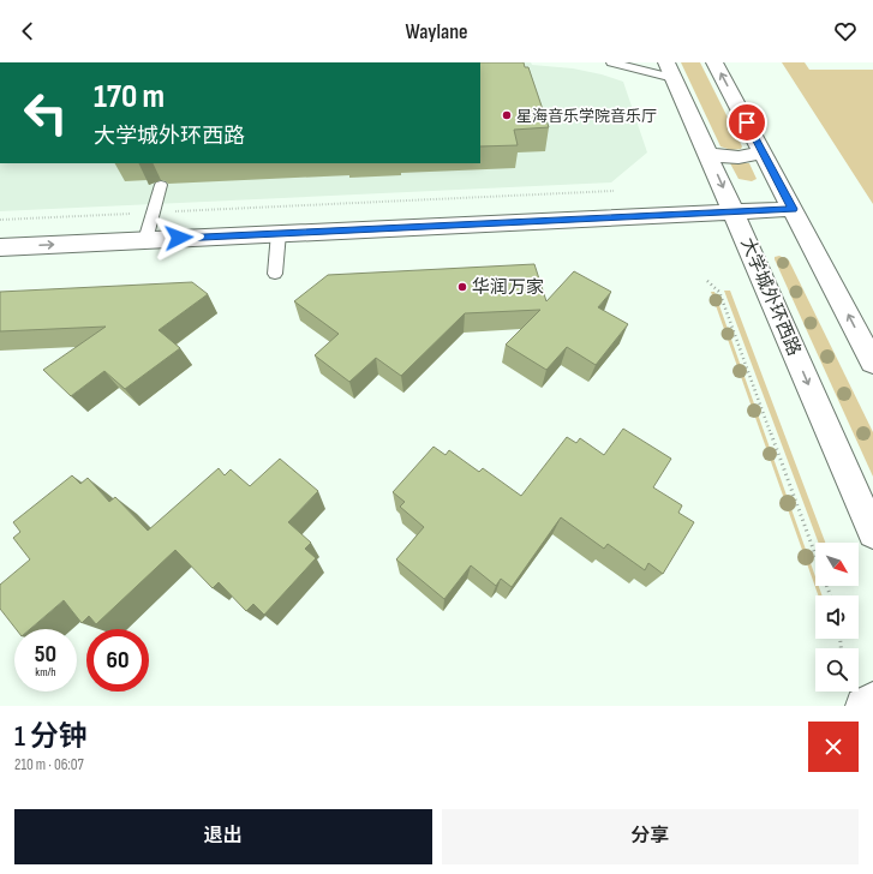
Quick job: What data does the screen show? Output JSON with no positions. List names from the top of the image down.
{
  "streets": {
    "main road": ["大学城外环西路"]
  },
  "places": ["星海音乐学院音乐厅", "华润万家"],
  "north": "bottom right",
  "page": {
    "header": "Waylane",
    "turn": ["170 m", "大学城外环西路"],
    "speed": "50 km/h",
    "limit": "60",
    "heading": ["1 分钟", "210 m · 06:07"],
    "buttons": ["退出", "分享"]
  }
}
